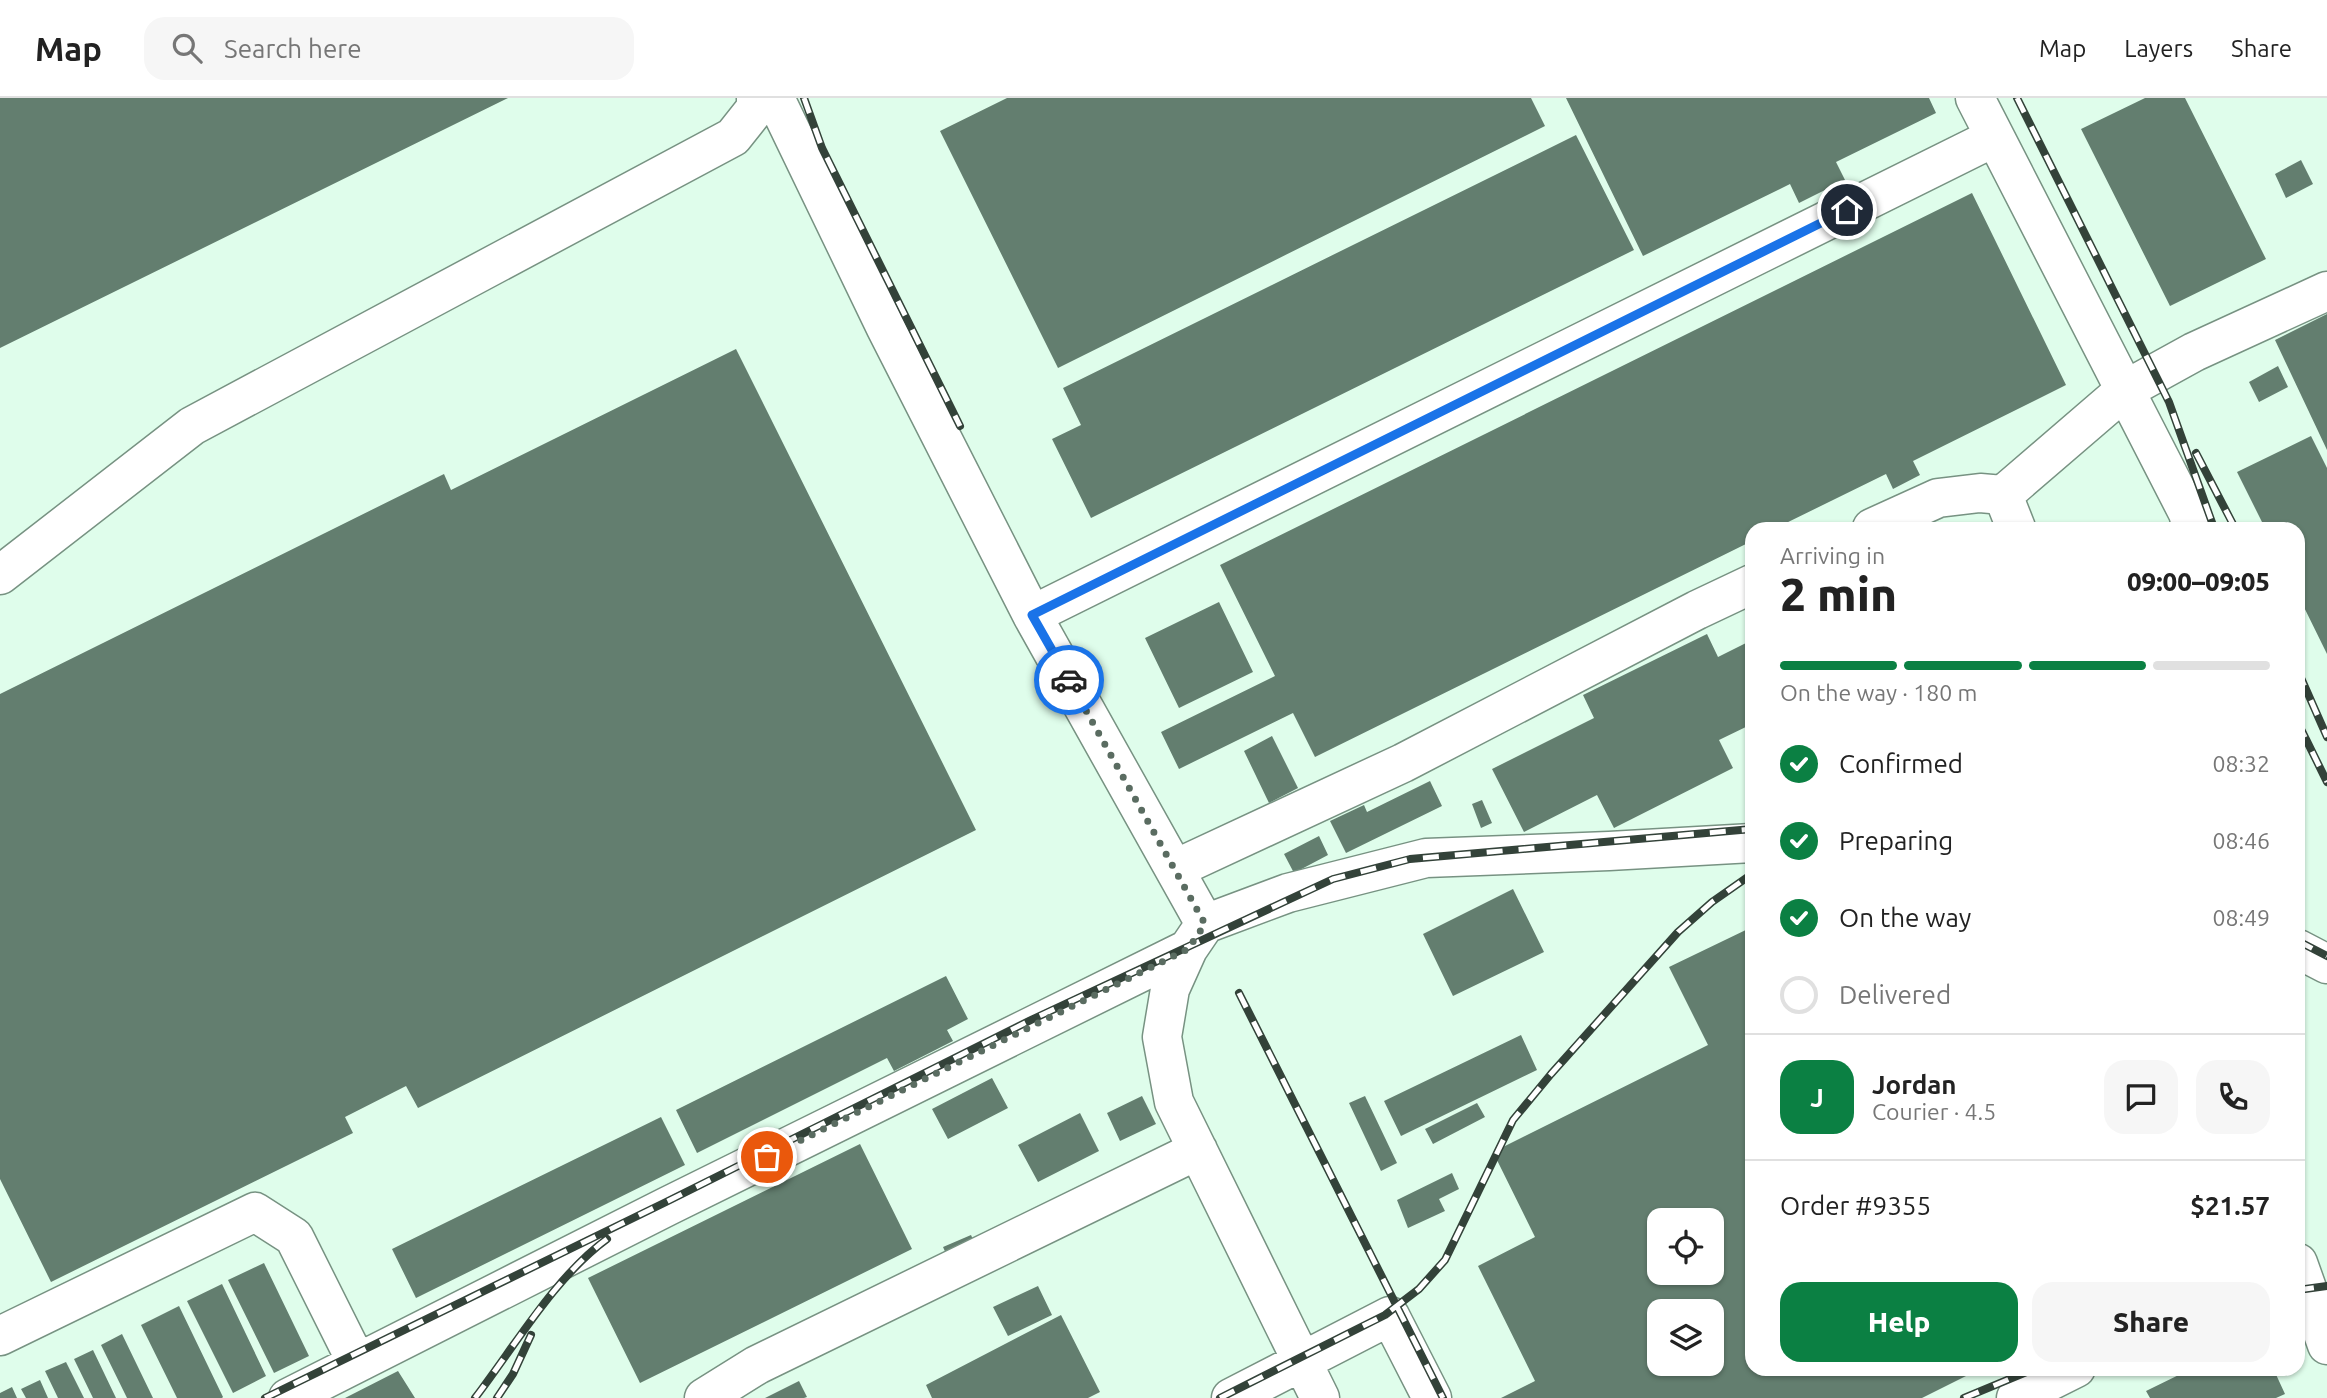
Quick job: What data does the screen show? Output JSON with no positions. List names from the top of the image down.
{
  "page": {
    "header": "Map",
    "search": "Search here",
    "nav": ["Map", "Layers", "Share"],
    "heading": ["2 min", "Arriving in", "09:00–09:05"],
    "panel": [
      "Jordan",
      "Courier · 4.5",
      "Order #9355",
      "$21.57"
    ],
    "bar": "On the way · 180 m",
    "list": [
      ["Confirmed", "08:32"],
      ["Preparing", "08:46"],
      ["On the way", "08:49"],
      "Delivered"
    ],
    "round": "J",
    "buttons": ["Help", "Share"]
  }
}
